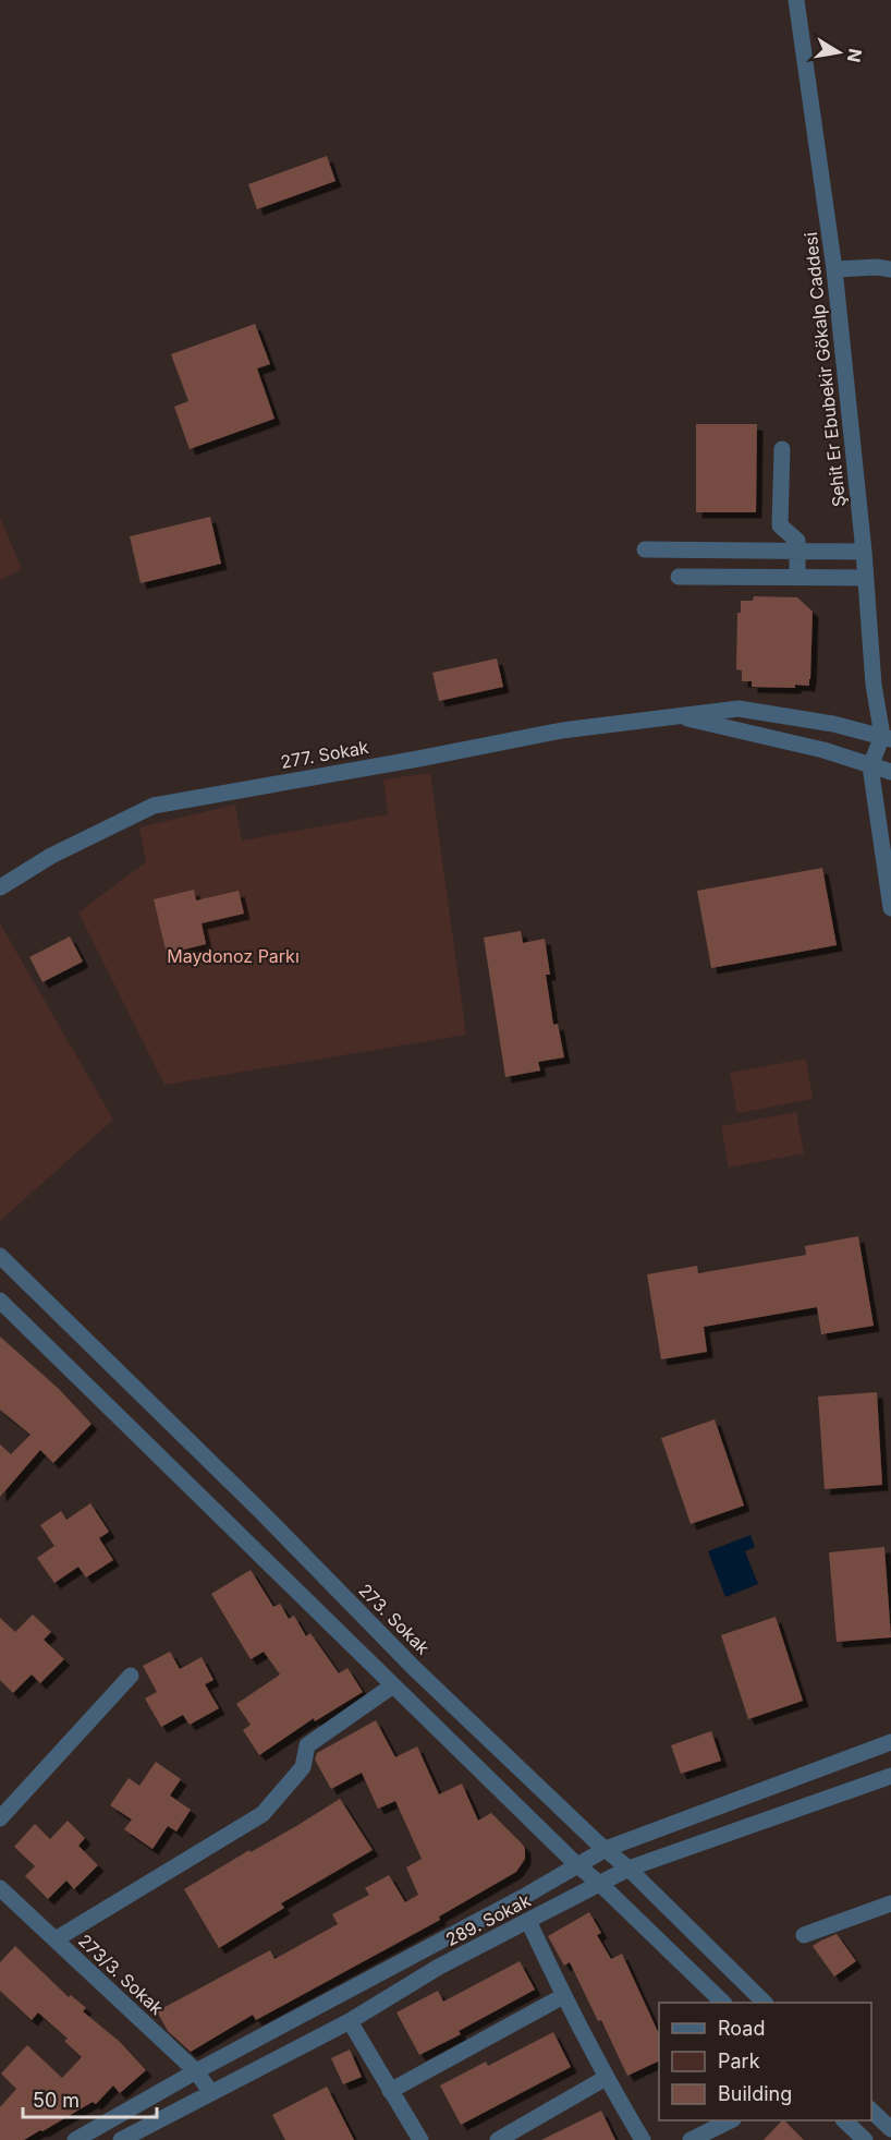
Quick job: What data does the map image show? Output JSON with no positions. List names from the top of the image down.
{
  "streets": {
    "street": [
      "Şehit Er Ebubekir Gökalp Caddesi",
      "277. Sokak",
      "273. Sokak",
      "289. Sokak",
      "273/3. Sokak"
    ]
  },
  "crossings": [
    ["Şehit Er Ebubekir Gökalp Caddesi", "277. Sokak"],
    ["273. Sokak", "289. Sokak"],
    ["289. Sokak", "273/3. Sokak"]
  ],
  "parks": ["Maydonoz Parkı"],
  "legend": ["Road", "Park", "Building"],
  "scale_bar": "50 m",
  "north": "right"
}
